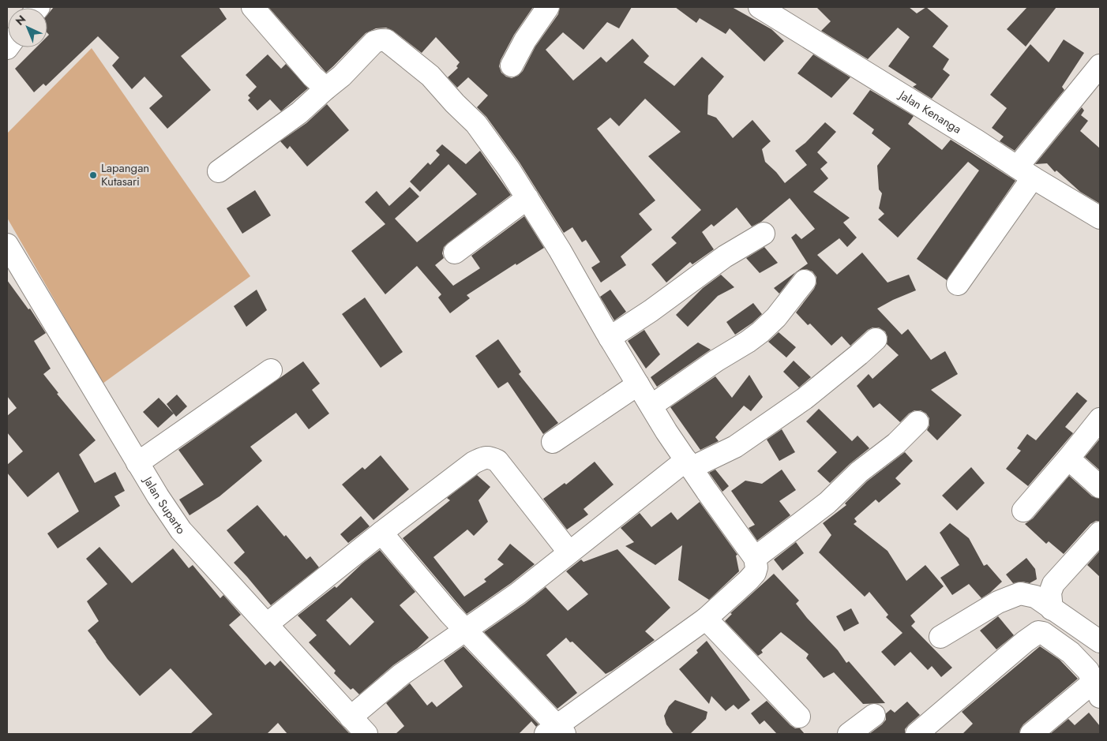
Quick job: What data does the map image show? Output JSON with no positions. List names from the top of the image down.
{
  "streets": {
    "street": ["Jalan Kenanga", "Jalan Suparto"]
  },
  "places": ["Lapangan Kutasari"],
  "north": "top left"
}
